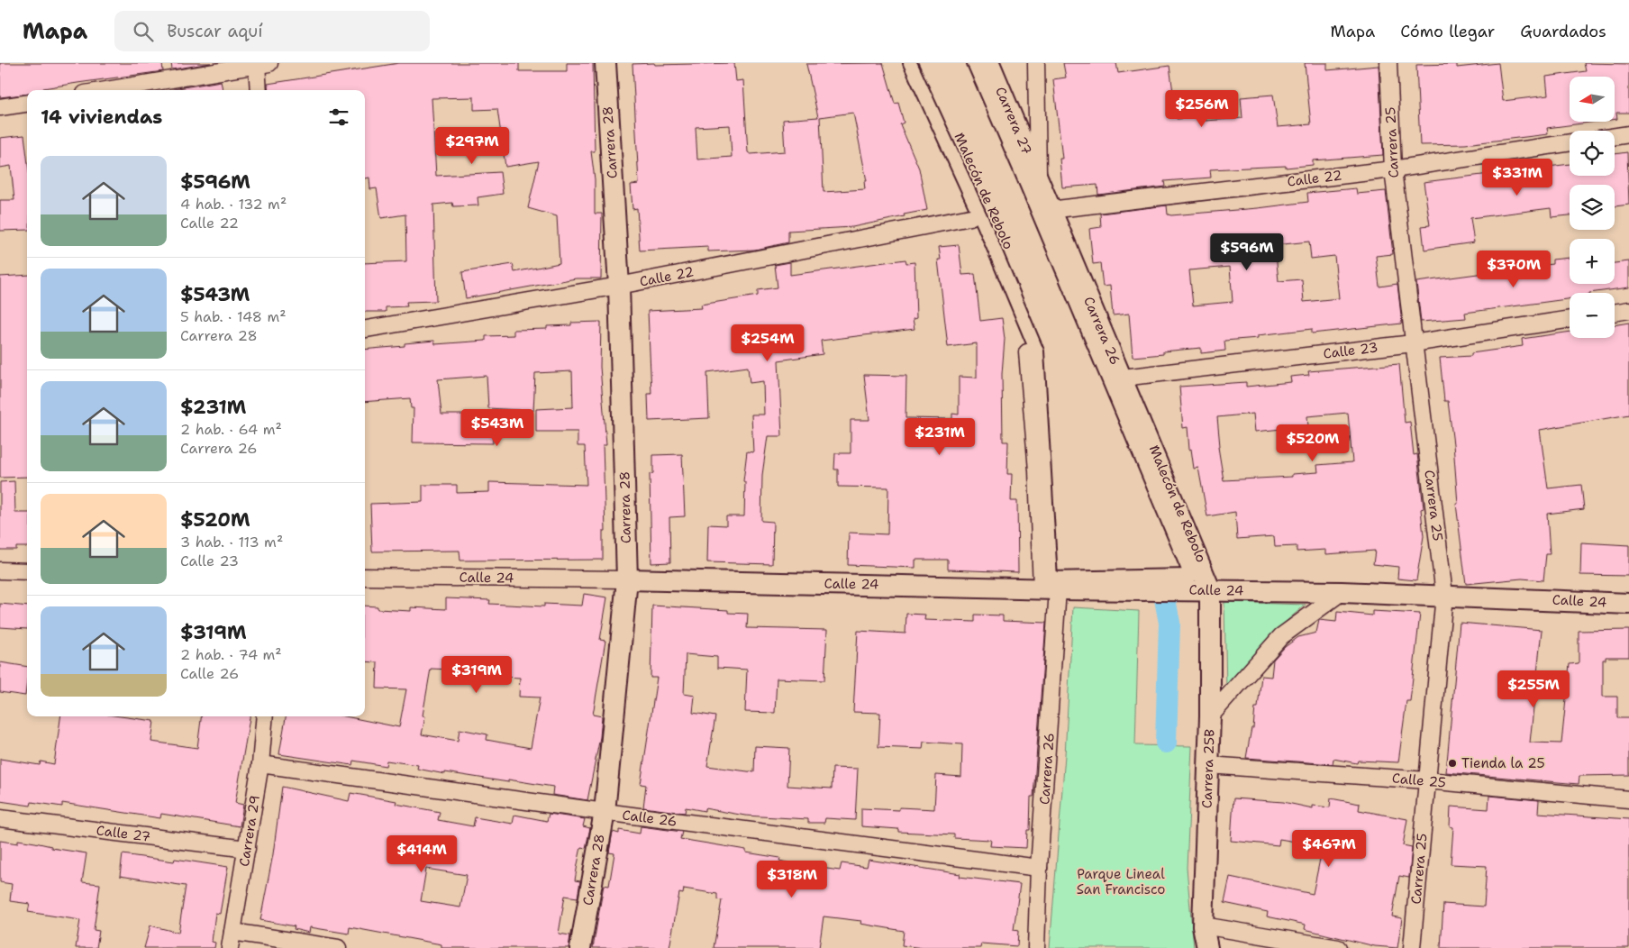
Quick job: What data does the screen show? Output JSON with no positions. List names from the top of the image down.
{
  "streets": {
    "street": [
      "Carrera 27",
      "Carrera 28",
      "Carrera 25",
      "Calle 22",
      "Malecón de Rebolo",
      "Carrera 26",
      "Calle 23",
      "Calle 24",
      "Carrera 25B",
      "Calle 25",
      "Calle 26",
      "Carrera 29",
      "Calle 27"
    ]
  },
  "crossings": [
    ["Carrera 27", "Carrera 26"],
    ["Carrera 28", "Calle 22"],
    ["Carrera 28", "Calle 24"],
    ["Carrera 28", "Calle 26"],
    ["Carrera 25", "Calle 22"],
    ["Carrera 25", "Calle 23"],
    ["Carrera 25", "Calle 24"],
    ["Carrera 25", "Calle 25"],
    ["Calle 22", "Carrera 26"],
    ["Carrera 26", "Calle 23"],
    ["Carrera 26", "Calle 24"],
    ["Carrera 26", "Carrera 25B"],
    ["Carrera 26", "Calle 26"],
    ["Calle 24", "Carrera 25B"],
    ["Carrera 25B", "Calle 25"],
    ["Calle 26", "Carrera 29"],
    ["Carrera 29", "Calle 27"]
  ],
  "parks": ["Parque Lineal San Francisco"],
  "places": ["Tienda la 25"],
  "north": "left",
  "page": {
    "header": "Mapa",
    "search": "Buscar aquí",
    "nav": ["Mapa", "Cómo llegar", "Guardados"],
    "map_buttons": ["+", "−"],
    "price": [
      "$256M",
      "$297M",
      "$331M",
      "$596M",
      "$370M",
      "$254M",
      "$543M",
      "$231M",
      "$520M",
      "$319M",
      "$255M",
      "$467M",
      "$414M",
      "$318M"
    ],
    "heading": "14 viviendas",
    "list": [
      {
        "name": "$596M",
        "note": "4 hab. · 132 m² · Calle 22"
      },
      {
        "name": "$543M",
        "note": "5 hab. · 148 m² · Carrera 28"
      },
      {
        "name": "$231M",
        "note": "2 hab. · 64 m² · Carrera 26"
      },
      {
        "name": "$520M",
        "note": "3 hab. · 113 m² · Calle 23"
      },
      {
        "name": "$319M",
        "note": "2 hab. · 74 m² · Calle 26"
      }
    ]
  }
}
